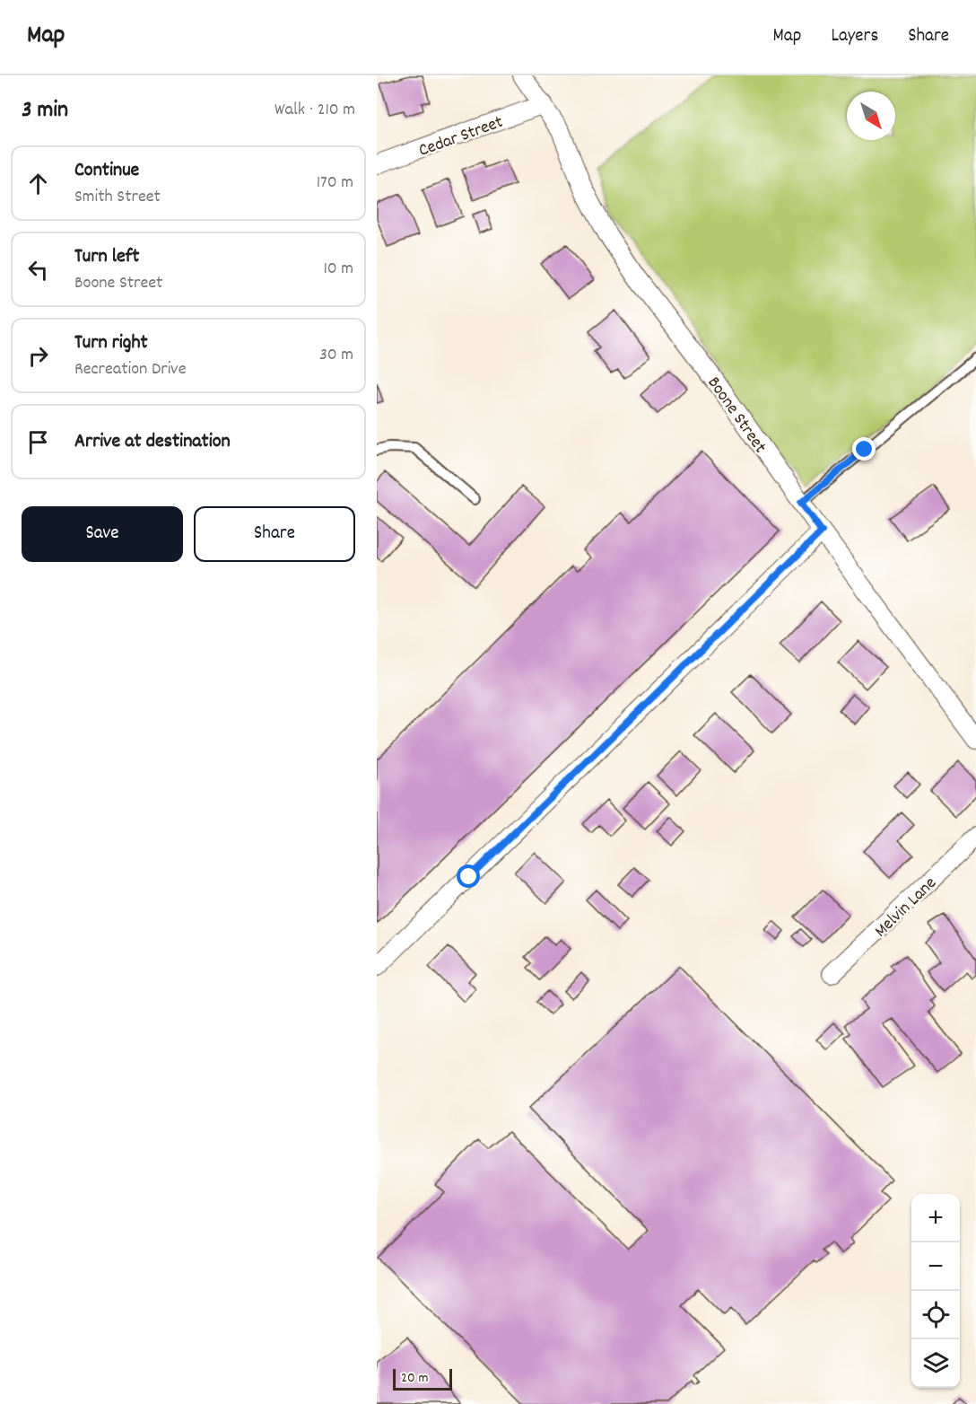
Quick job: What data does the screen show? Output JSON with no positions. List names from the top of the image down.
{
  "streets": {
    "street": ["Cedar Street", "Boone Street", "Melvin Lane"]
  },
  "crossings": [
    ["Cedar Street", "Boone Street"]
  ],
  "scale_bar": "20 m",
  "north": "bottom right",
  "page": {
    "header": "Map",
    "nav": ["Map", "Layers", "Share"],
    "heading": ["3 min", "Walk · 210 m"],
    "list": [
      ["Continue", "Smith Street", "170 m"],
      ["Turn left", "Boone Street", "10 m"],
      ["Turn right", "Recreation Drive", "30 m"],
      "Arrive at destination"
    ],
    "buttons": ["Save", "Share"],
    "map_buttons": ["+", "−"],
    "scale": "20 m"
  }
}
